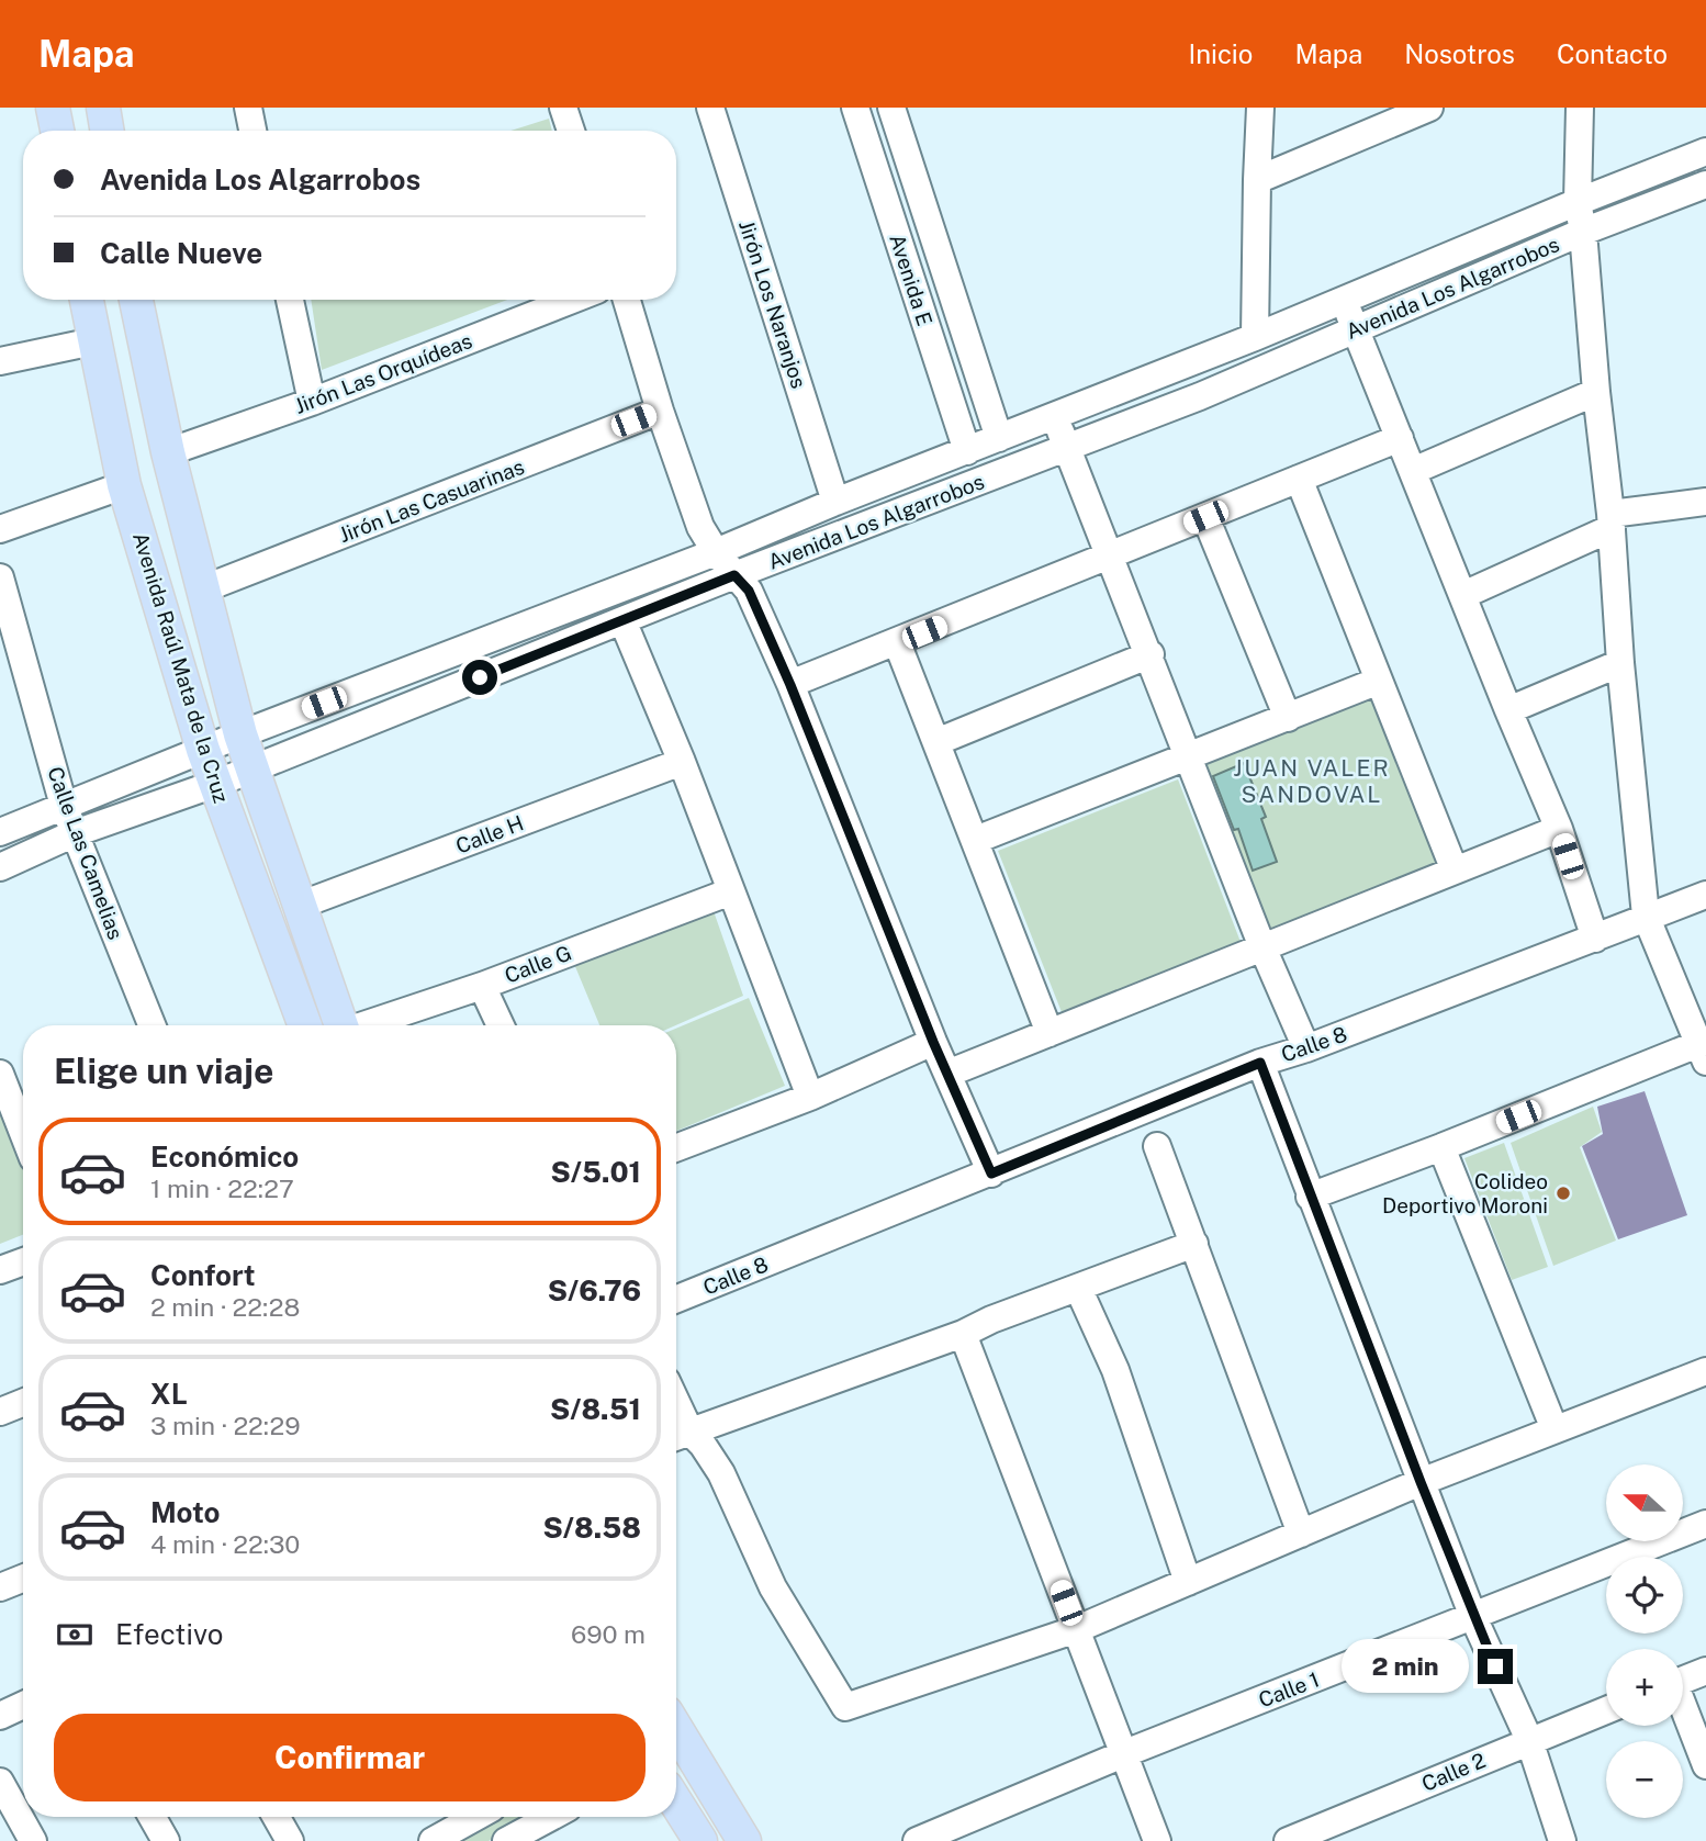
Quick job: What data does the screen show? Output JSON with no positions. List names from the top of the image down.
{
  "streets": {
    "main road": ["Avenida Raúl Mata de la Cruz"],
    "street": [
      "Avenida E",
      "Avenida Los Algarrobos",
      "Jirón Los Naranjos",
      "Jirón Las Orquídeas",
      "Jirón Las Casuarinas",
      "Calle H",
      "Calle Las Camelias",
      "Calle G",
      "Calle 8",
      "Calle 1",
      "Calle 2"
    ]
  },
  "crossings": [
    ["Avenida E", "Avenida Los Algarrobos"],
    ["Avenida Los Algarrobos", "Jirón Los Naranjos"],
    ["Avenida Los Algarrobos", "Avenida Raúl Mata de la Cruz"],
    ["Avenida Los Algarrobos", "Calle Las Camelias"],
    ["Jirón Las Orquídeas", "Avenida Raúl Mata de la Cruz"],
    ["Jirón Las Casuarinas", "Avenida Raúl Mata de la Cruz"],
    ["Avenida Raúl Mata de la Cruz", "Calle H"]
  ],
  "districts": ["JUAN VALER SANDOVAL"],
  "places": ["Colideo Deportivo Moroni"],
  "north": "left",
  "page": {
    "header": "Mapa",
    "nav": [
      "Inicio",
      "Mapa",
      "Nosotros",
      "Contacto"
    ],
    "banner": ["Avenida Los Algarrobos", "Calle Nueve"],
    "heading": "Elige un viaje",
    "list": [
      {
        "name": "Económico",
        "note": "1 min · 22:27",
        "value": "S/5.01"
      },
      {
        "name": "Confort",
        "note": "2 min · 22:28",
        "value": "S/6.76"
      },
      {
        "name": "XL",
        "note": "3 min · 22:29",
        "value": "S/8.51"
      },
      {
        "name": "Moto",
        "note": "4 min · 22:30",
        "value": "S/8.58"
      }
    ],
    "map_buttons": ["+", "−"],
    "pay": ["Efectivo", "690 m"],
    "bubble": "2 min",
    "buttons": "Confirmar"
  }
}
